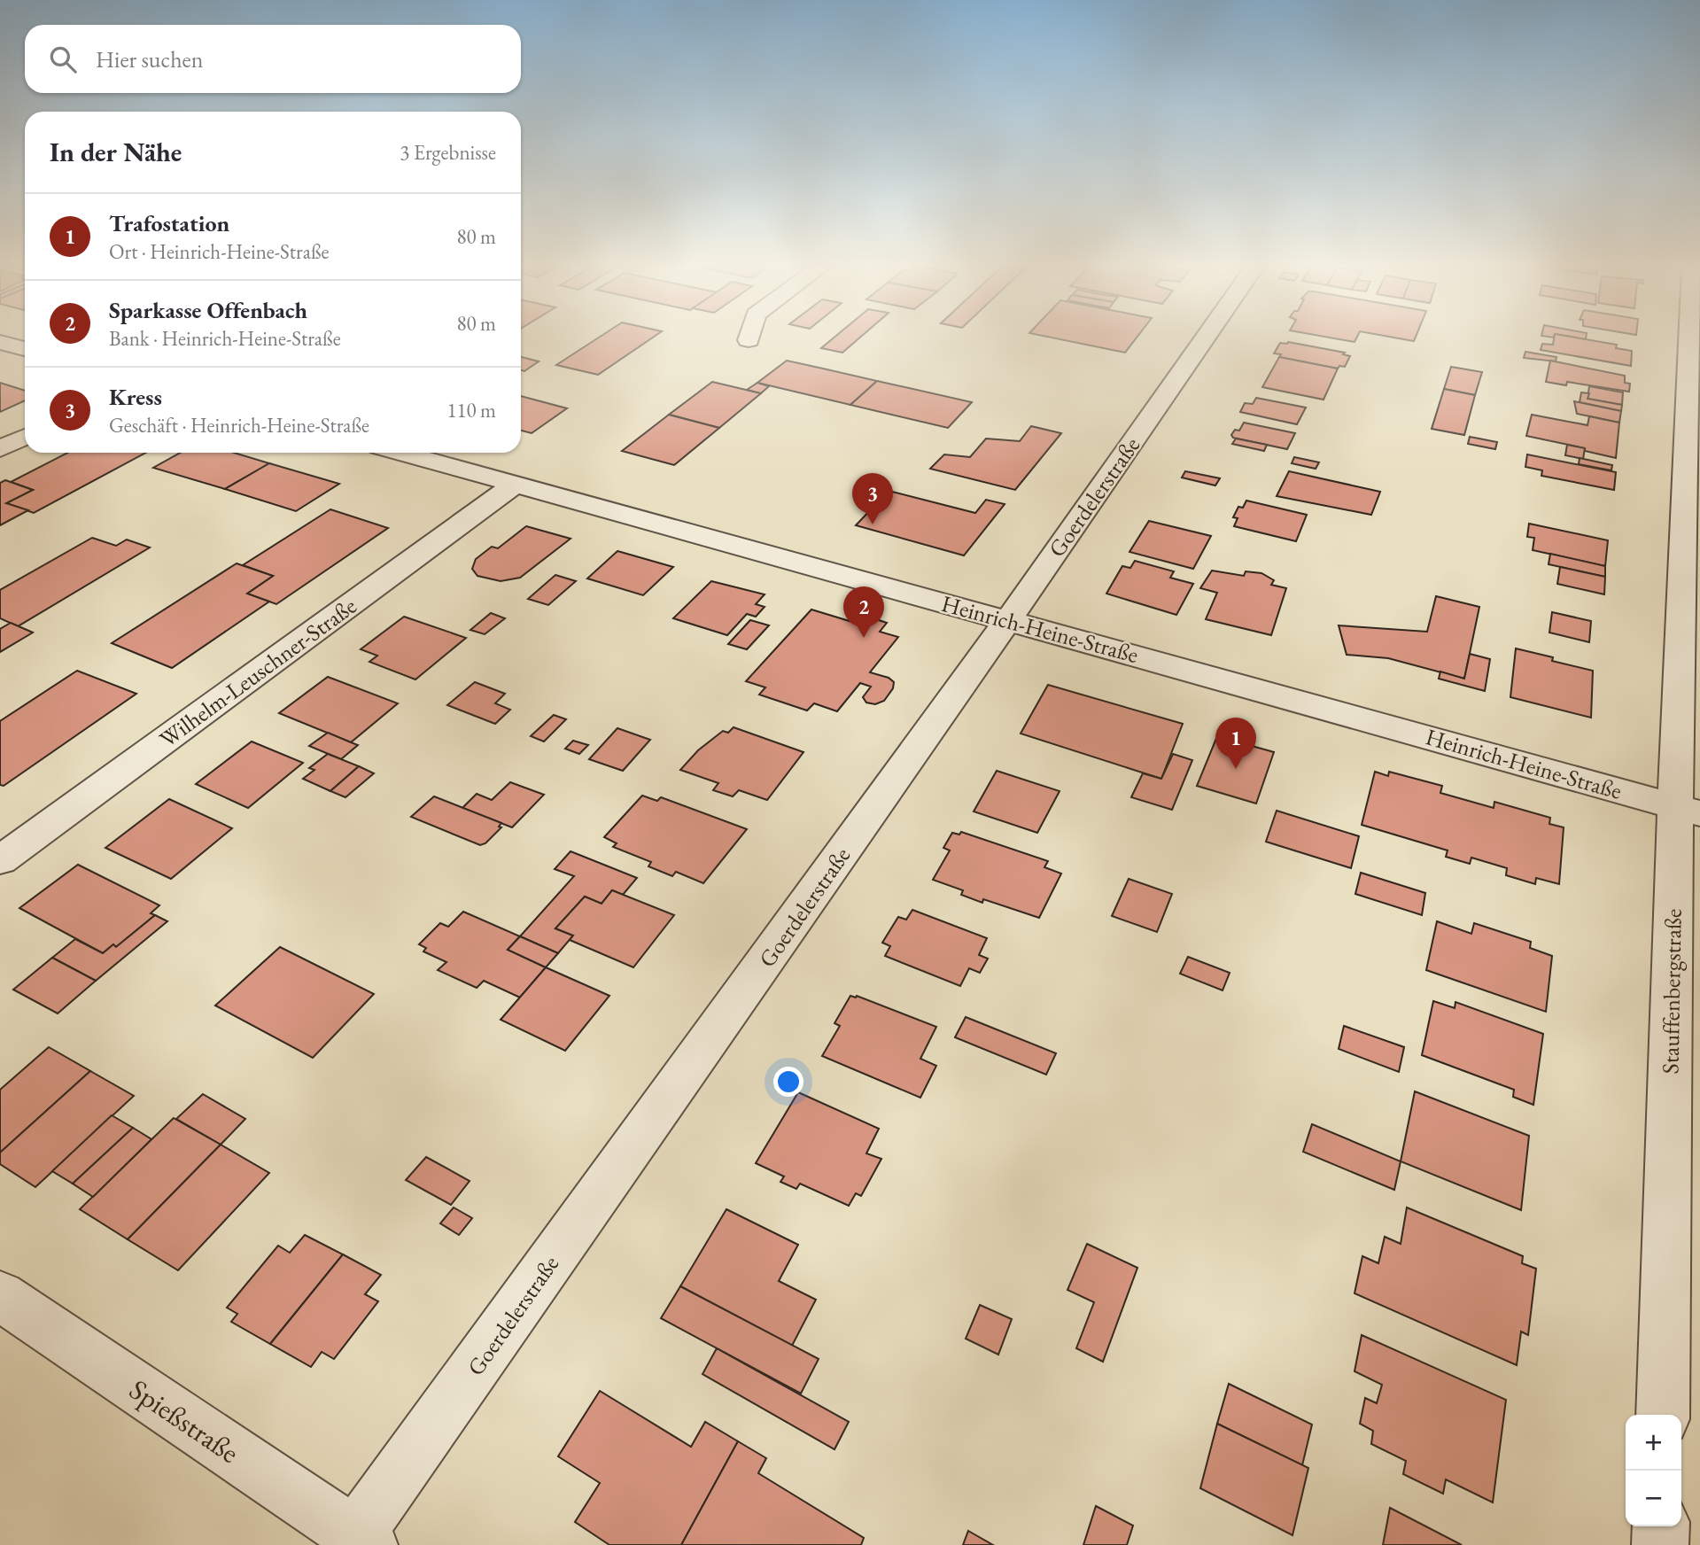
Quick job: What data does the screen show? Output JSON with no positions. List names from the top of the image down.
{
  "streets": {
    "street": [
      "Goerdelerstraße",
      "Heinrich-Heine-Straße",
      "Wilhelm-Leuschner-Straße",
      "Stauffenbergstraße",
      "Spießstraße"
    ]
  },
  "crossings": [
    ["Goerdelerstraße", "Heinrich-Heine-Straße"],
    ["Goerdelerstraße", "Spießstraße"],
    ["Heinrich-Heine-Straße", "Wilhelm-Leuschner-Straße"],
    ["Heinrich-Heine-Straße", "Stauffenbergstraße"]
  ],
  "page": {
    "search": "Hier suchen",
    "heading": ["In der Nähe", "3 Ergebnisse"],
    "list": [
      {
        "mark": "1",
        "name": "Trafostation",
        "note": "Ort · Heinrich-Heine-Straße",
        "value": "80 m"
      },
      {
        "mark": "2",
        "name": "Sparkasse Offenbach",
        "note": "Bank · Heinrich-Heine-Straße",
        "value": "80 m"
      },
      {
        "mark": "3",
        "name": "Kress",
        "note": "Geschäft · Heinrich-Heine-Straße",
        "value": "110 m"
      }
    ],
    "pins": ["3", "2", "1"],
    "map_buttons": ["+", "−"]
  }
}
